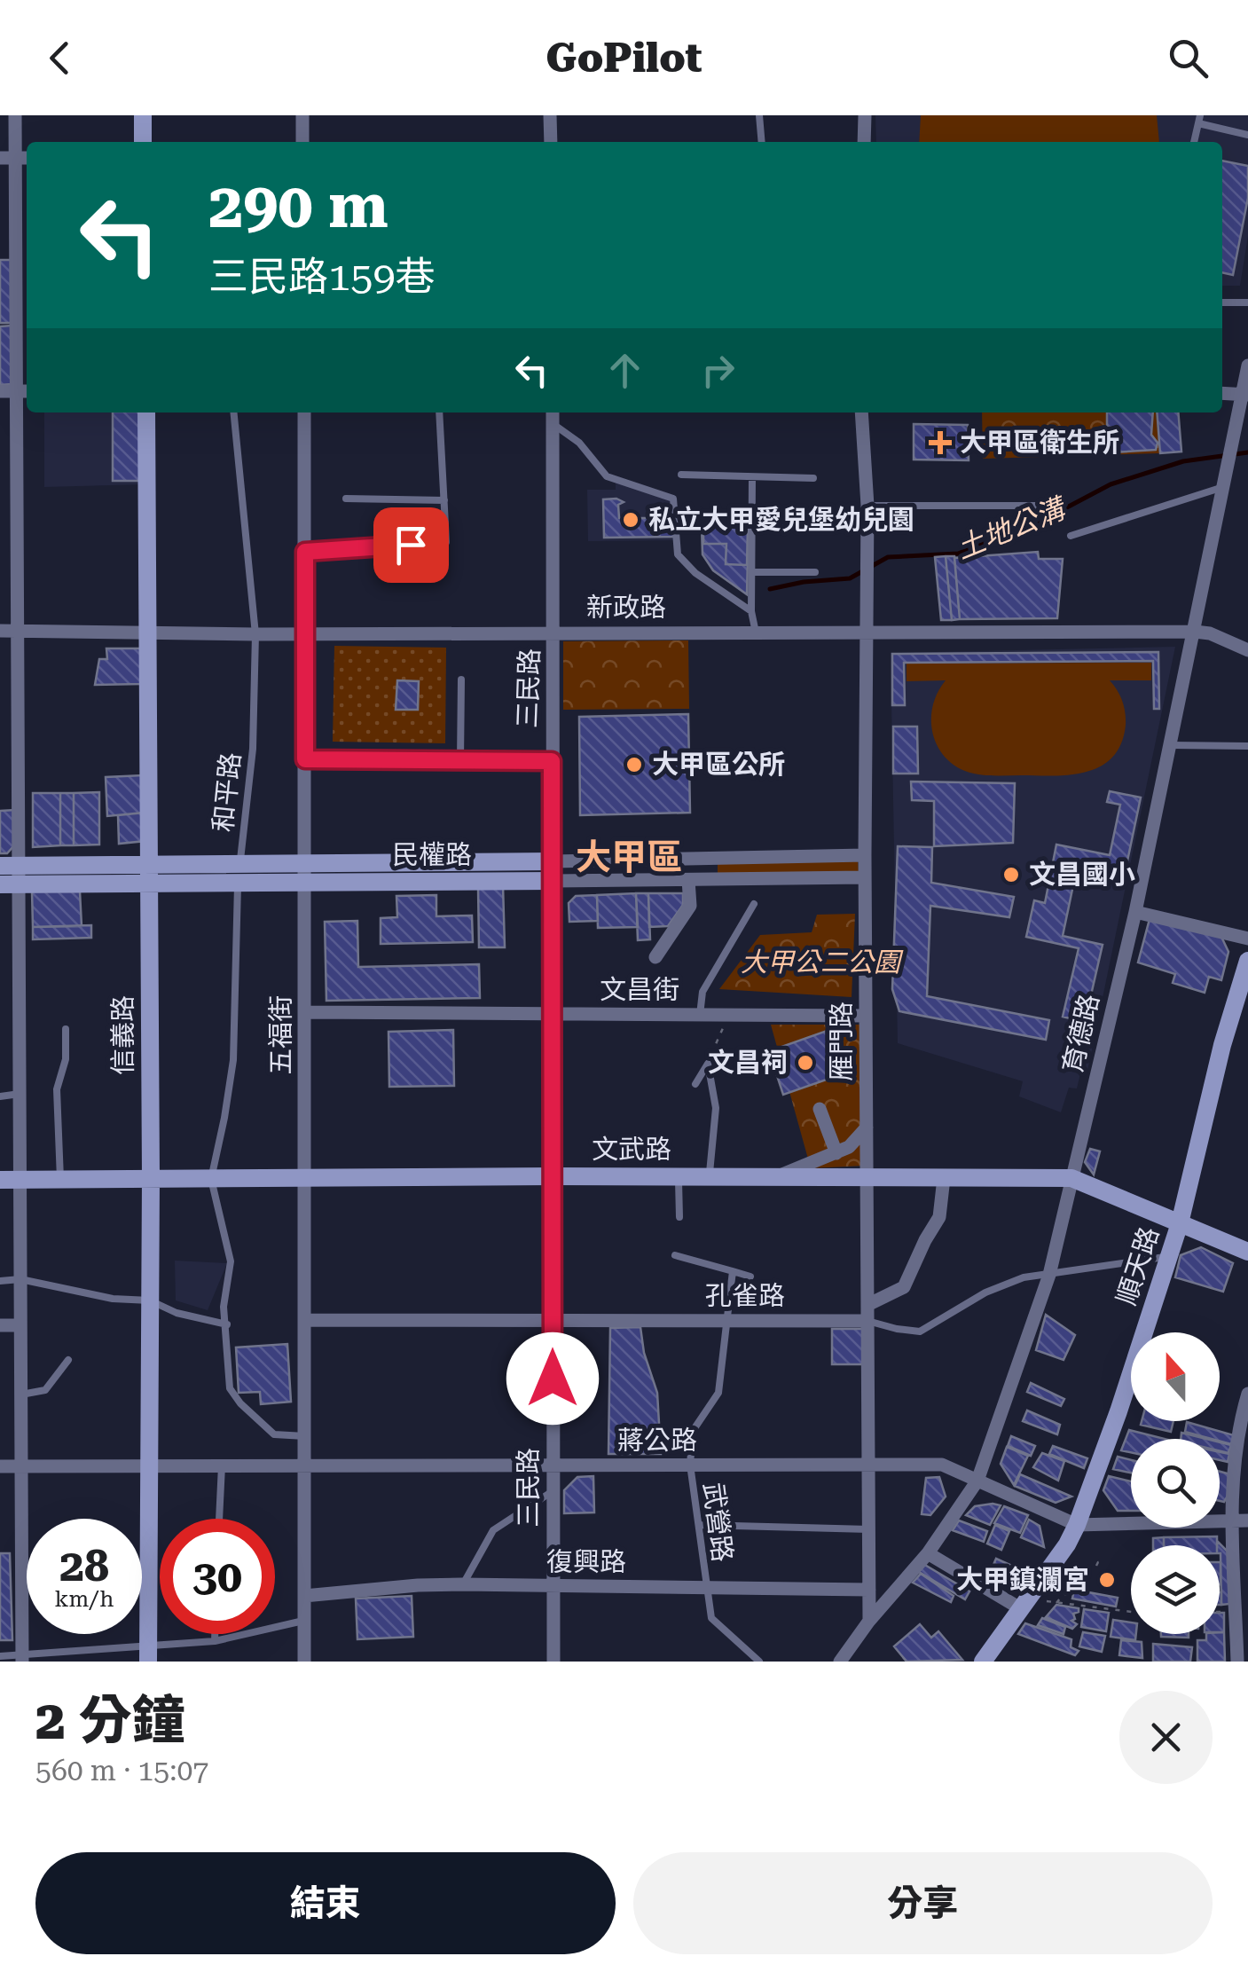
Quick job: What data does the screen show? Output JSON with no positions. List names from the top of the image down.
{
  "streets": {
    "street": [
      "新政路",
      "三民路",
      "民權路",
      "文昌街",
      "育德路",
      "信義路",
      "五福街",
      "雁門路",
      "文武路",
      "順天路",
      "孔雀路",
      "蔣公路",
      "復興路"
    ],
    "lane": ["和平路", "武營路"]
  },
  "crossings": [
    ["新政路", "三民路"],
    ["新政路", "和平路"],
    ["新政路", "育德路"],
    ["新政路", "信義路"],
    ["新政路", "五福街"],
    ["新政路", "雁門路"],
    ["三民路", "民權路"],
    ["三民路", "文昌街"],
    ["三民路", "文武路"],
    ["三民路", "孔雀路"],
    ["三民路", "蔣公路"],
    ["三民路", "復興路"],
    ["和平路", "民權路"],
    ["和平路", "文武路"],
    ["民權路", "信義路"],
    ["民權路", "五福街"],
    ["民權路", "雁門路"],
    ["文昌街", "五福街"],
    ["文昌街", "雁門路"],
    ["育德路", "雁門路"],
    ["育德路", "文武路"],
    ["育德路", "孔雀路"],
    ["育德路", "蔣公路"],
    ["信義路", "文武路"],
    ["信義路", "蔣公路"],
    ["五福街", "文武路"],
    ["五福街", "孔雀路"],
    ["五福街", "蔣公路"],
    ["五福街", "復興路"],
    ["雁門路", "文武路"],
    ["雁門路", "孔雀路"],
    ["雁門路", "蔣公路"],
    ["雁門路", "復興路"],
    ["文武路", "順天路"],
    ["順天路", "孔雀路"],
    ["順天路", "蔣公路"],
    ["孔雀路", "武營路"],
    ["蔣公路", "武營路"],
    ["武營路", "復興路"]
  ],
  "districts": ["大甲區"],
  "water": ["土地公溝"],
  "parks": ["大甲公二公園"],
  "places": {
    "health": ["大甲區衛生所"],
    "other": [
      "私立大甲愛兒堡幼兒園",
      "大甲區公所",
      "文昌國小",
      "文昌祠",
      "大甲鎮瀾宮"
    ]
  },
  "north": "top",
  "page": {
    "header": "GoPilot",
    "turn": ["290 m", "三民路159巷"],
    "speed": "28 km/h",
    "limit": "30",
    "heading": ["2 分鐘", "560 m · 15:07"],
    "buttons": ["結束", "分享"]
  }
}
